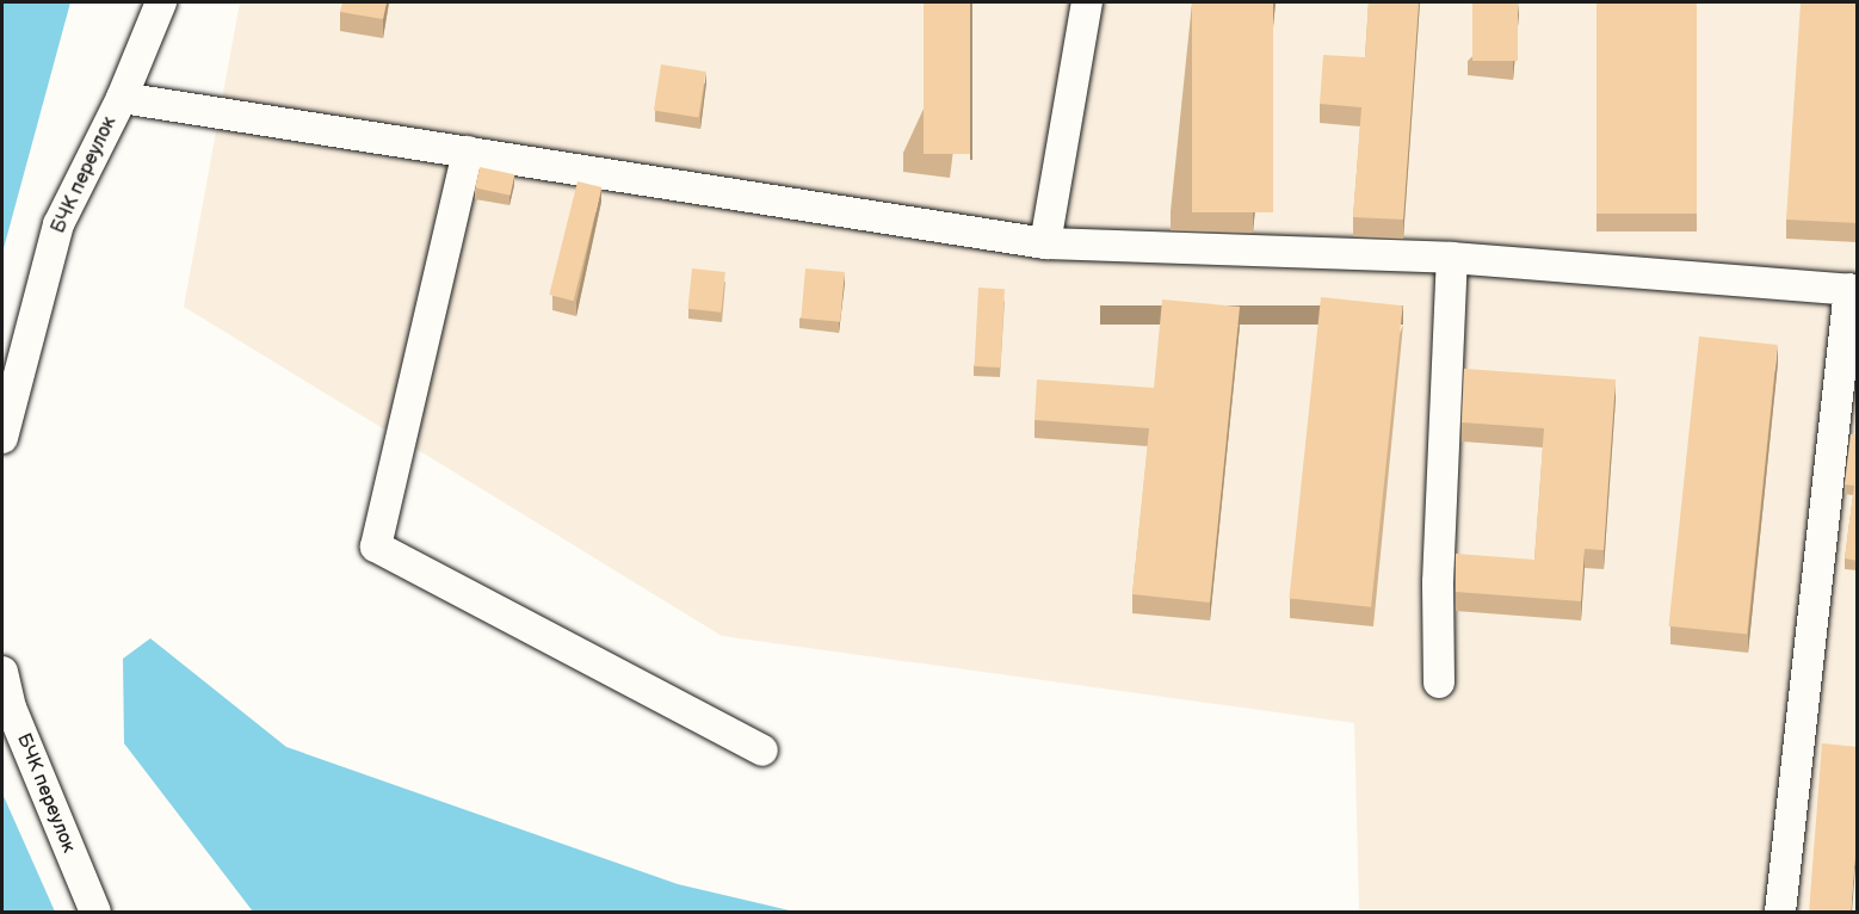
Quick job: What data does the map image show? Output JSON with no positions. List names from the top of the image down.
{
  "streets": {
    "street": ["БЧК переулок"]
  }
}
